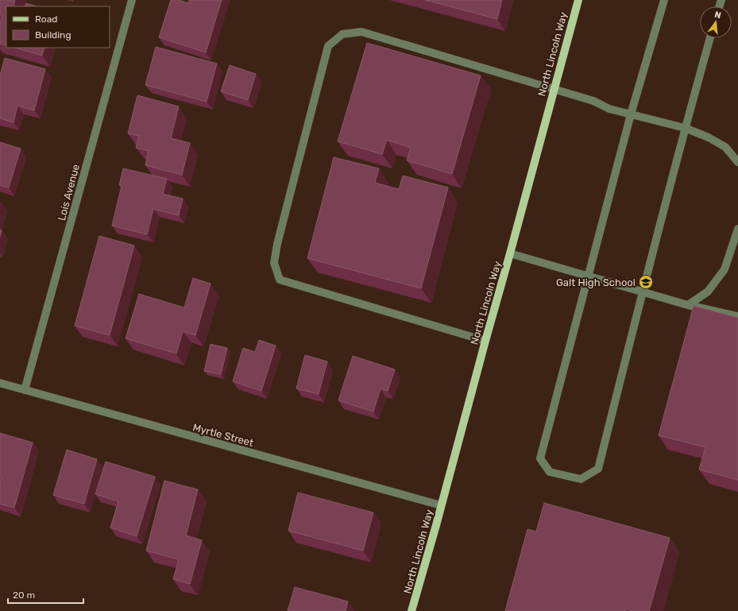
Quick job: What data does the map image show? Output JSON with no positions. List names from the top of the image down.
{
  "streets": {
    "main road": ["North Lincoln Way"],
    "street": ["Lois Avenue", "Myrtle Street"]
  },
  "crossings": [
    ["North Lincoln Way", "Myrtle Street"],
    ["Lois Avenue", "Myrtle Street"]
  ],
  "places": {
    "school or university": ["Galt High School"]
  },
  "legend": ["Road", "Building"],
  "scale_bar": "20 m",
  "north": "top"
}
